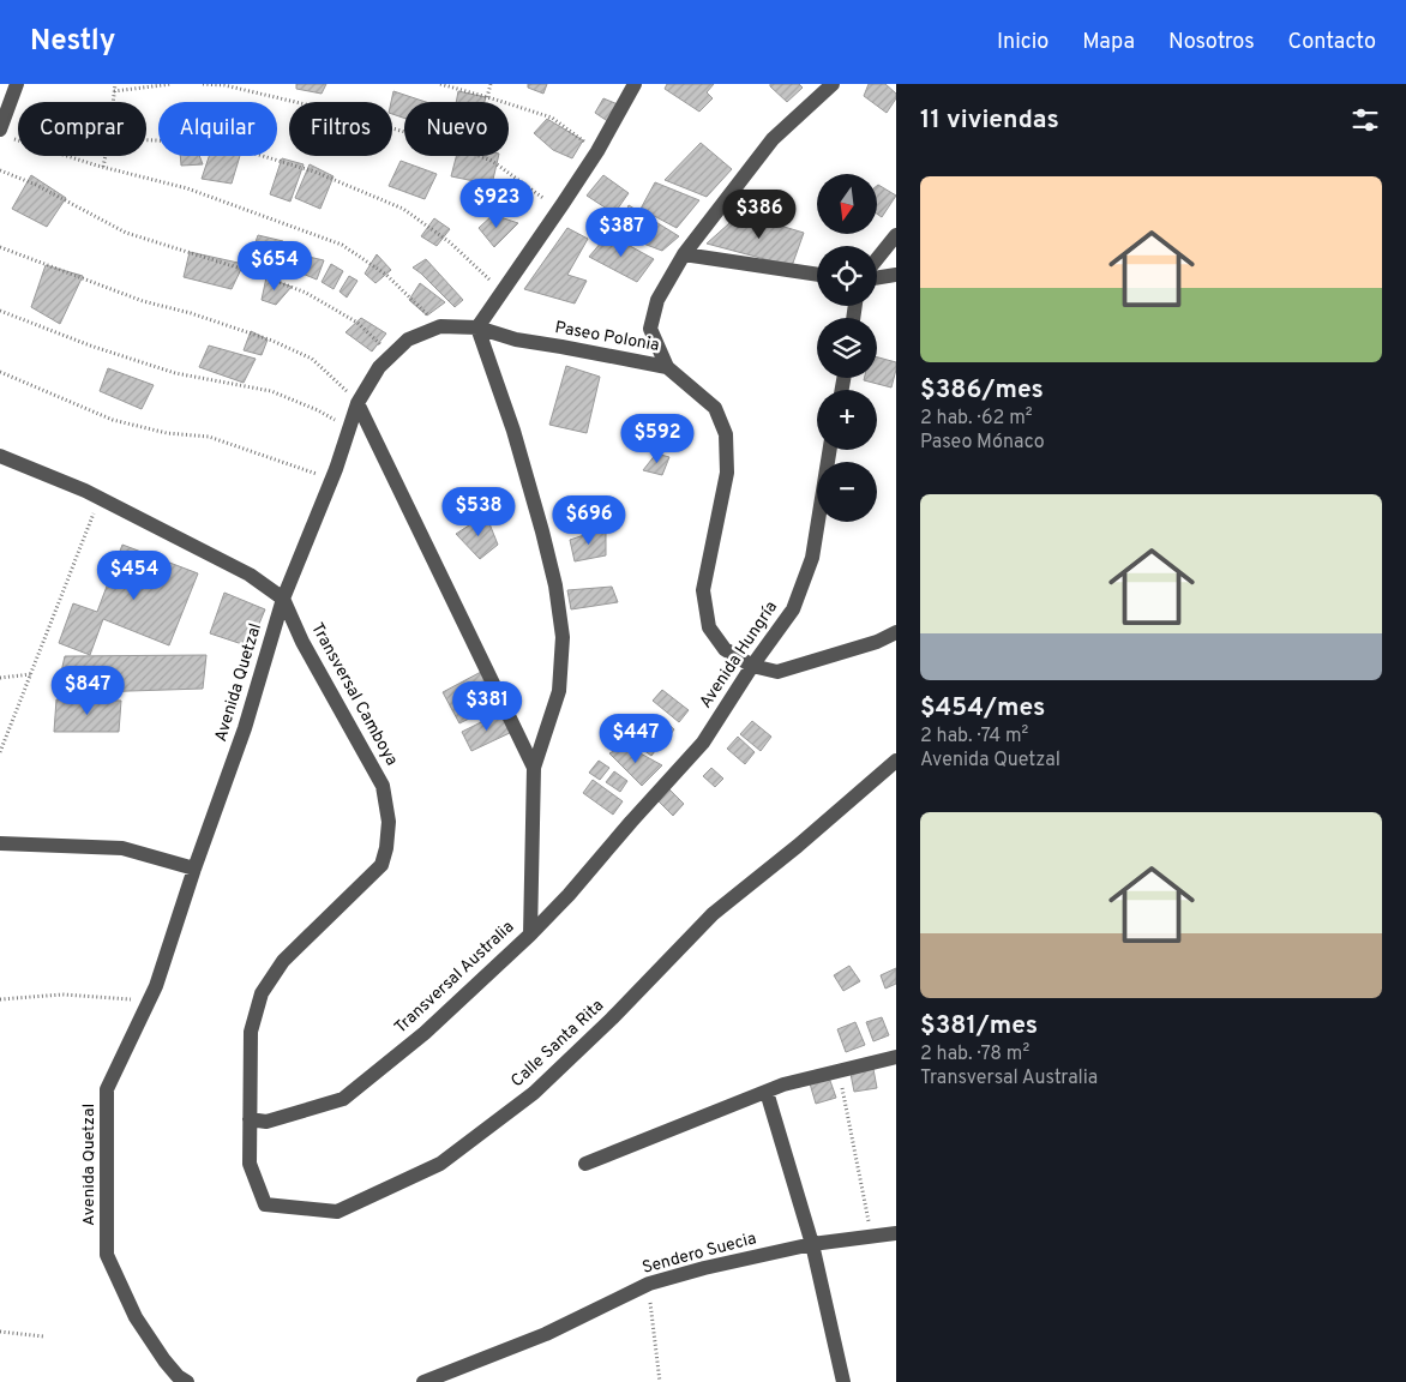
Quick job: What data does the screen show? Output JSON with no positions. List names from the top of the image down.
{
  "streets": {
    "street": [
      "Paseo Polonia",
      "Avenida Hungría",
      "Avenida Quetzal",
      "Transversal Camboya",
      "Transversal Australia",
      "Calle Santa Rita",
      "Sendero Suecia"
    ]
  },
  "crossings": [
    ["Paseo Polonia", "Avenida Hungría"],
    ["Paseo Polonia", "Avenida Quetzal"],
    ["Avenida Hungría", "Transversal Australia"],
    ["Avenida Quetzal", "Transversal Camboya"],
    ["Avenida Quetzal", "Transversal Australia"],
    ["Transversal Camboya", "Transversal Australia"],
    ["Transversal Camboya", "Calle Santa Rita"],
    ["Transversal Australia", "Calle Santa Rita"]
  ],
  "north": "bottom",
  "page": {
    "header": "Nestly",
    "nav": [
      "Inicio",
      "Mapa",
      "Nosotros",
      "Contacto"
    ],
    "heading": "11 viviendas",
    "chip": [
      "Comprar",
      "Alquilar",
      "Filtros",
      "Nuevo"
    ],
    "list": [
      {
        "name": "$386/mes",
        "note": "2 hab. · 62 m² · Paseo Mónaco"
      },
      {
        "name": "$454/mes",
        "note": "2 hab. · 74 m² · Avenida Quetzal"
      },
      {
        "name": "$381/mes",
        "note": "2 hab. · 78 m² · Transversal Australia"
      }
    ],
    "map_buttons": ["+", "−"],
    "price": [
      "$923",
      "$386",
      "$387",
      "$654",
      "$592",
      "$538",
      "$696",
      "$454",
      "$847",
      "$381",
      "$447"
    ]
  }
}
